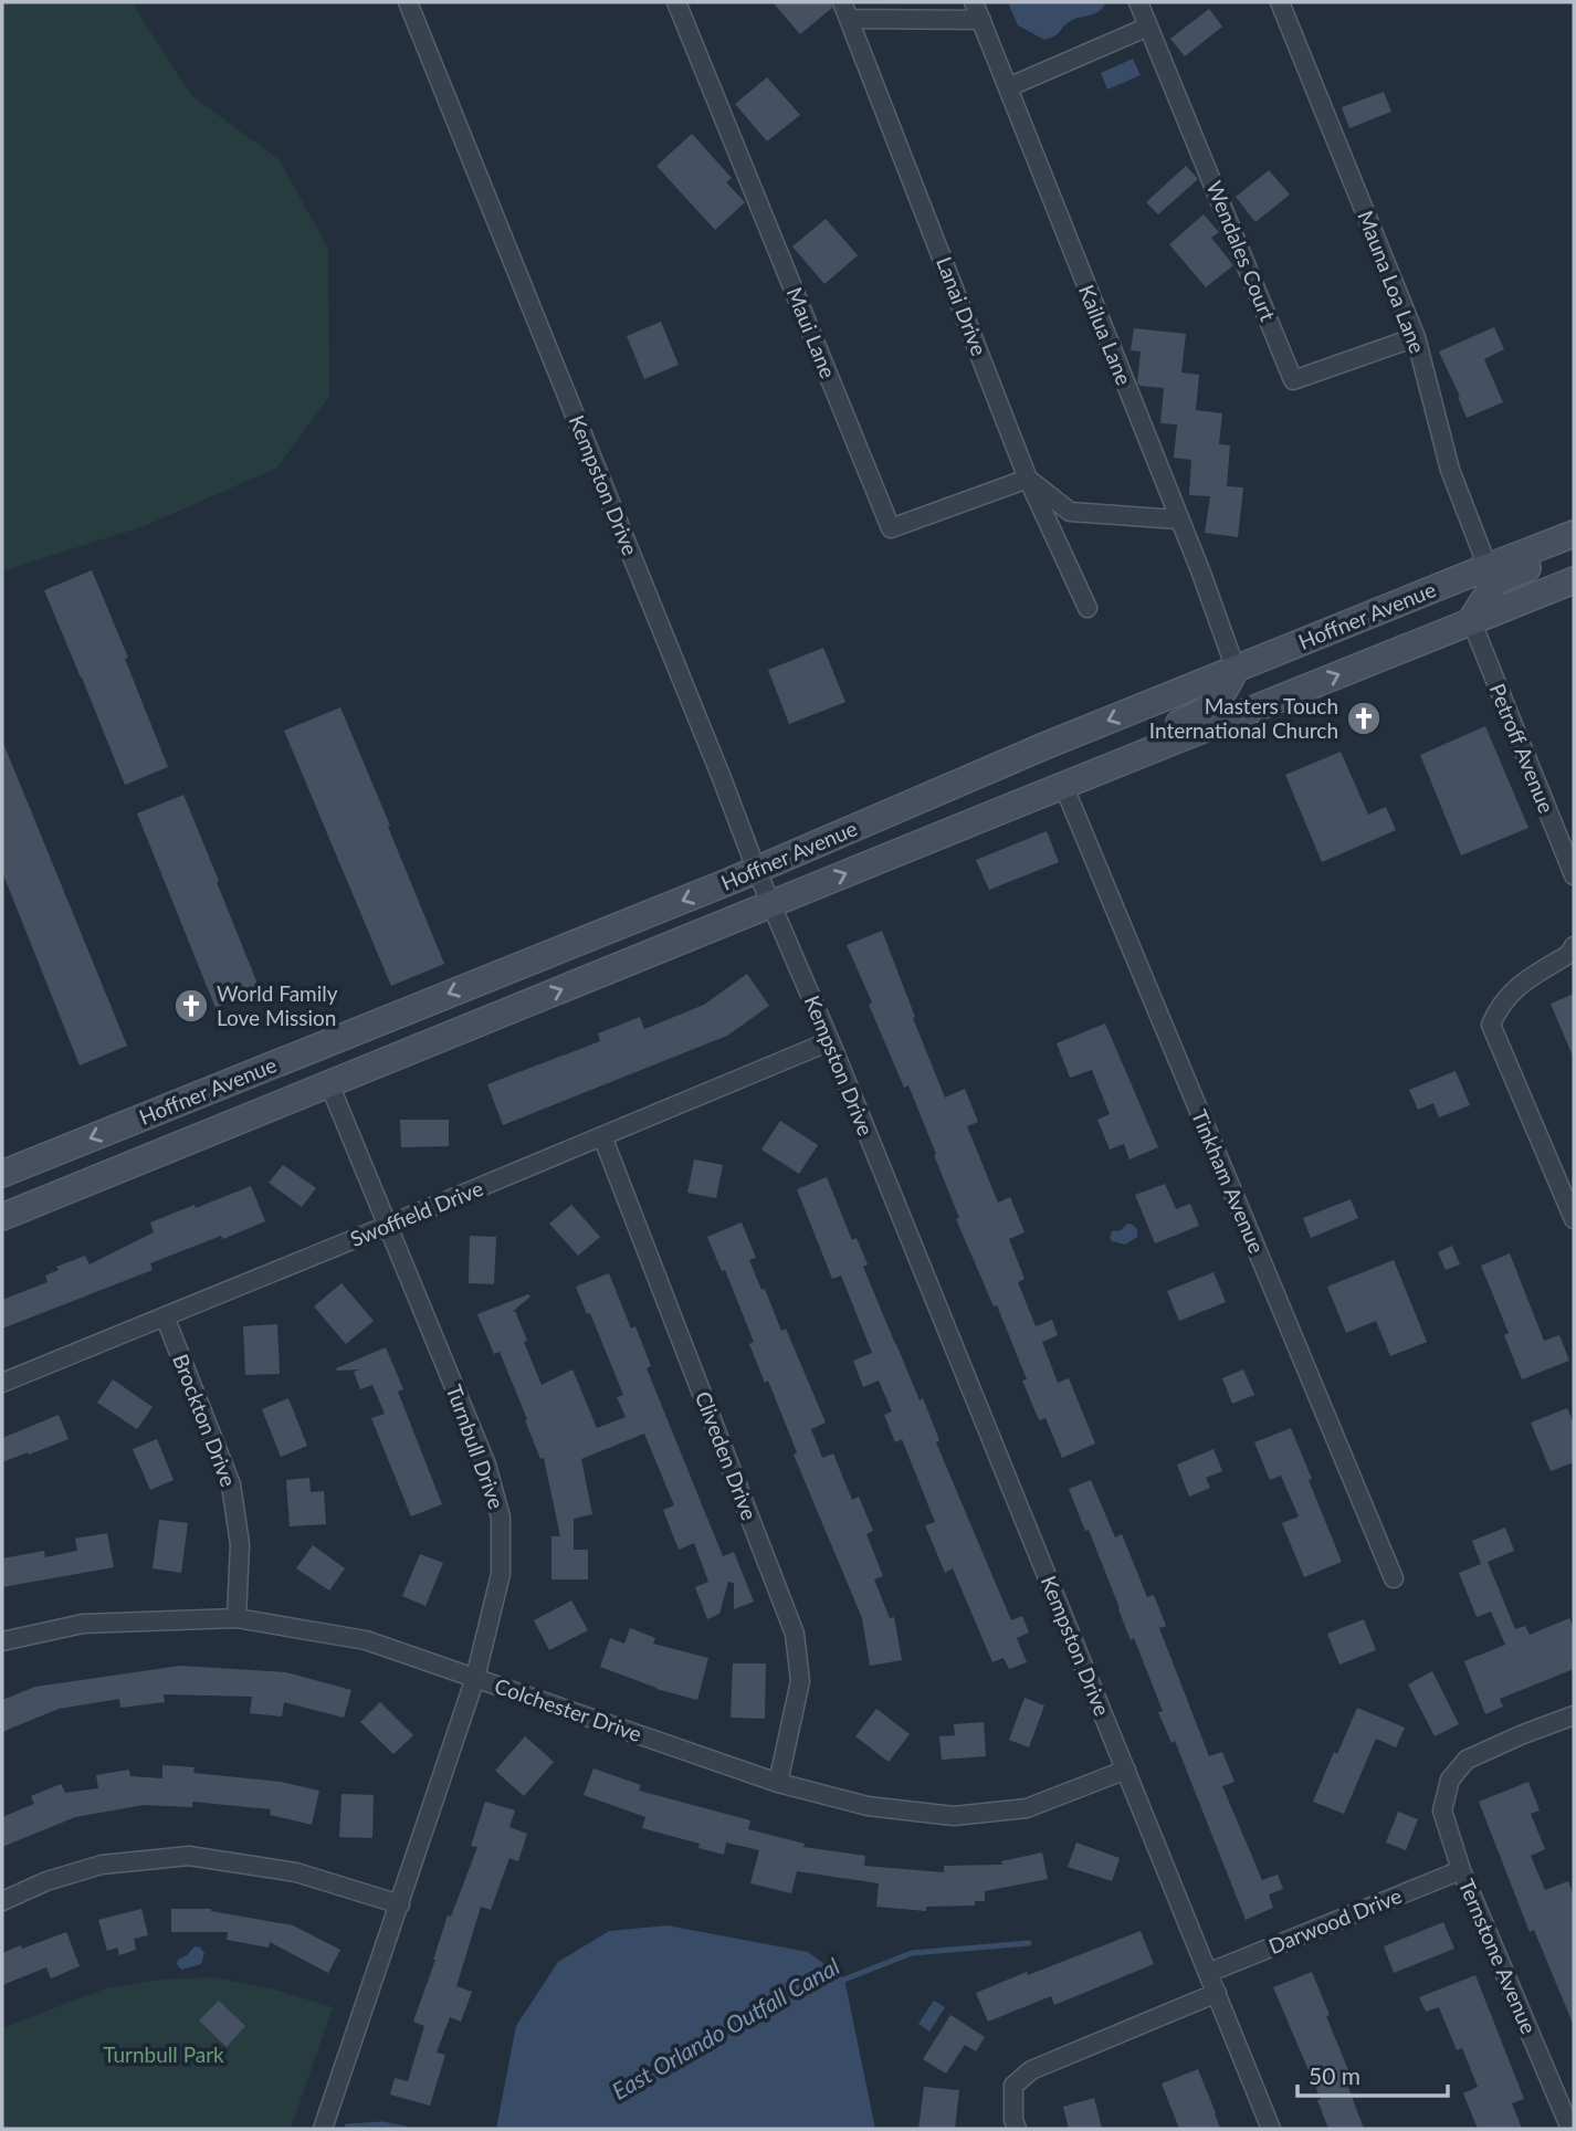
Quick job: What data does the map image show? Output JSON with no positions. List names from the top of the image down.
{
  "streets": {
    "main road": ["Hoffner Avenue"],
    "street": [
      "Wendales Court",
      "Mauna Loa Lane",
      "Lanai Drive",
      "Maui Lane",
      "Kailua Lane",
      "Kempston Drive",
      "Petroff Avenue",
      "Tinkham Avenue",
      "Swoffield Drive",
      "Brockton Drive",
      "Turnbull Drive",
      "Cliveden Drive",
      "Colchester Drive",
      "Darwood Drive",
      "Ternstone Avenue"
    ]
  },
  "crossings": [
    ["Wendales Court", "Mauna Loa Lane"],
    ["Mauna Loa Lane", "Hoffner Avenue"],
    ["Lanai Drive", "Maui Lane"],
    ["Kailua Lane", "Hoffner Avenue"],
    ["Kempston Drive", "Hoffner Avenue"],
    ["Kempston Drive", "Swoffield Drive"],
    ["Kempston Drive", "Colchester Drive"],
    ["Kempston Drive", "Darwood Drive"],
    ["Hoffner Avenue", "Petroff Avenue"],
    ["Hoffner Avenue", "Tinkham Avenue"],
    ["Hoffner Avenue", "Turnbull Drive"],
    ["Swoffield Drive", "Brockton Drive"],
    ["Swoffield Drive", "Turnbull Drive"],
    ["Swoffield Drive", "Cliveden Drive"],
    ["Brockton Drive", "Colchester Drive"],
    ["Turnbull Drive", "Colchester Drive"],
    ["Cliveden Drive", "Colchester Drive"],
    ["Darwood Drive", "Ternstone Avenue"]
  ],
  "water": ["East Orlando Outfall Canal"],
  "parks": ["Turnbull Park"],
  "places": {
    "church": ["Masters Touch International Church", "World Family Love Mission"]
  },
  "scale_bar": "50 m"
}
